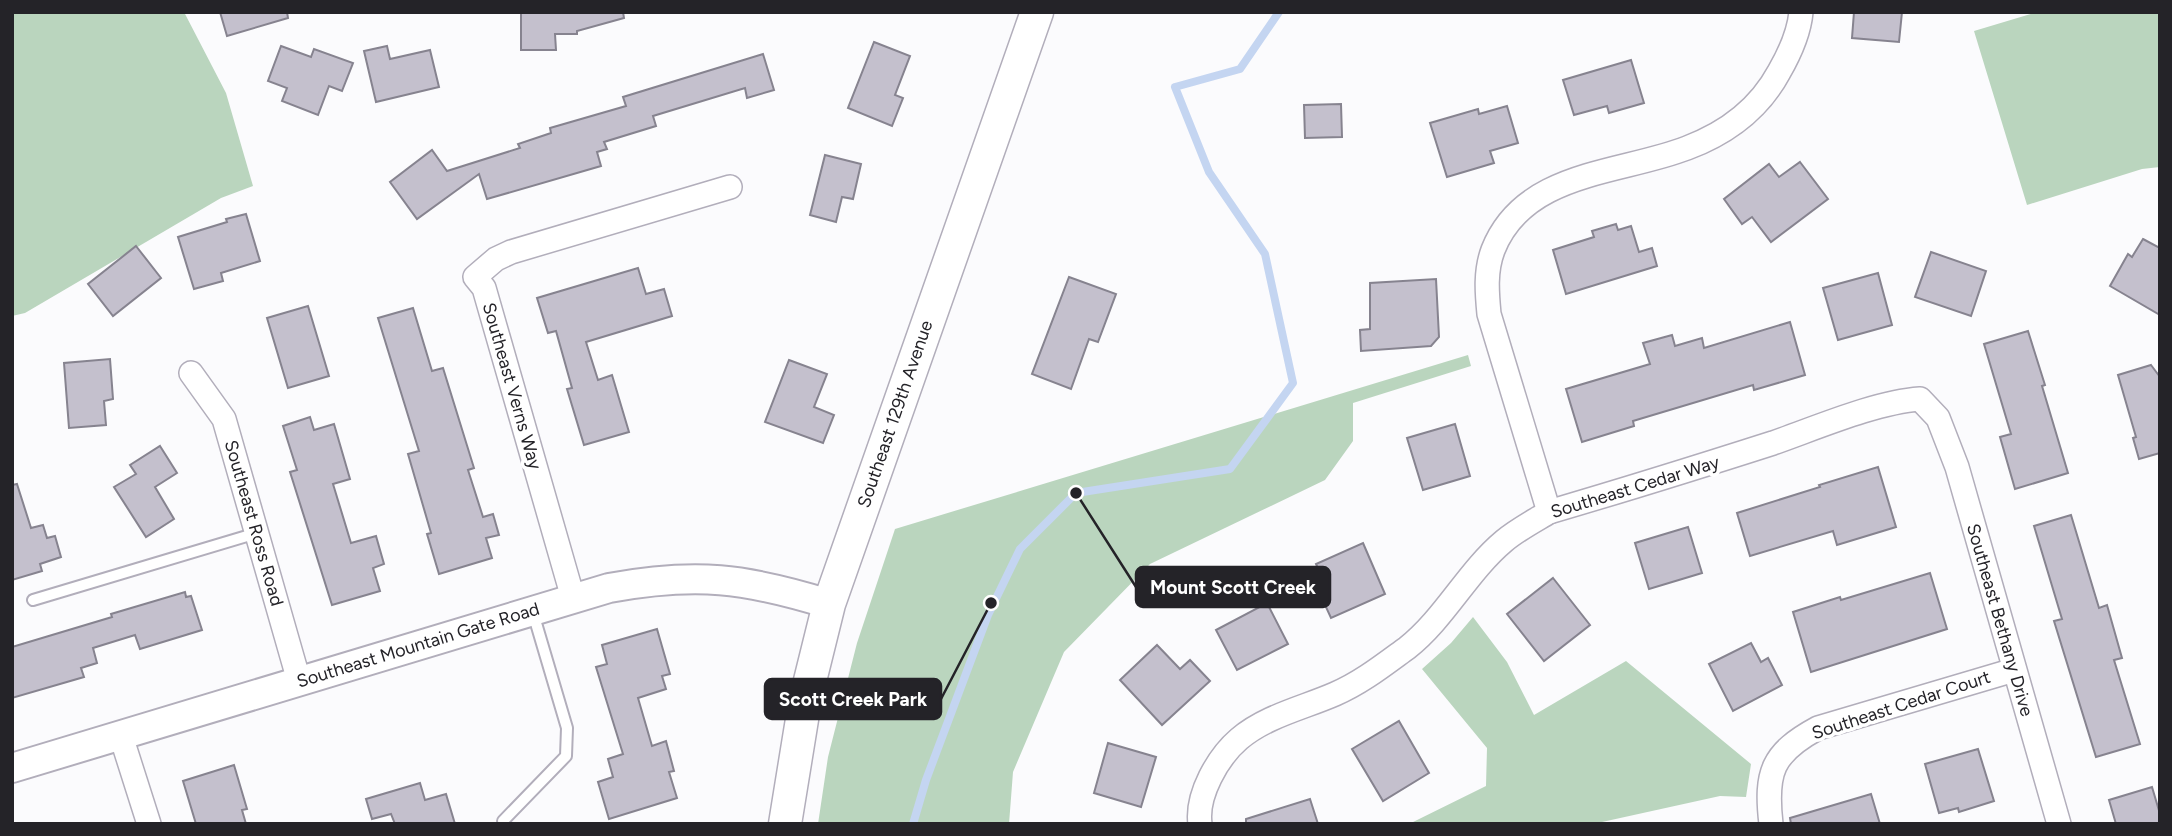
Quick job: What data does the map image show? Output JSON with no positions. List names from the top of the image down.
{
  "streets": {
    "main road": ["Southeast 129th Avenue"],
    "street": [
      "Southeast Verns Way",
      "Southeast Cedar Way",
      "Southeast Ross Road",
      "Southeast Bethany Drive",
      "Southeast Mountain Gate Road",
      "Southeast Cedar Court"
    ]
  },
  "crossings": [
    ["Southeast Verns Way", "Southeast Mountain Gate Road"],
    ["Southeast 129th Avenue", "Southeast Mountain Gate Road"],
    ["Southeast Cedar Way", "Southeast Bethany Drive"],
    ["Southeast Ross Road", "Southeast Mountain Gate Road"],
    ["Southeast Bethany Drive", "Southeast Cedar Court"]
  ],
  "places": ["Mount Scott Creek", "Scott Creek Park"]
}
